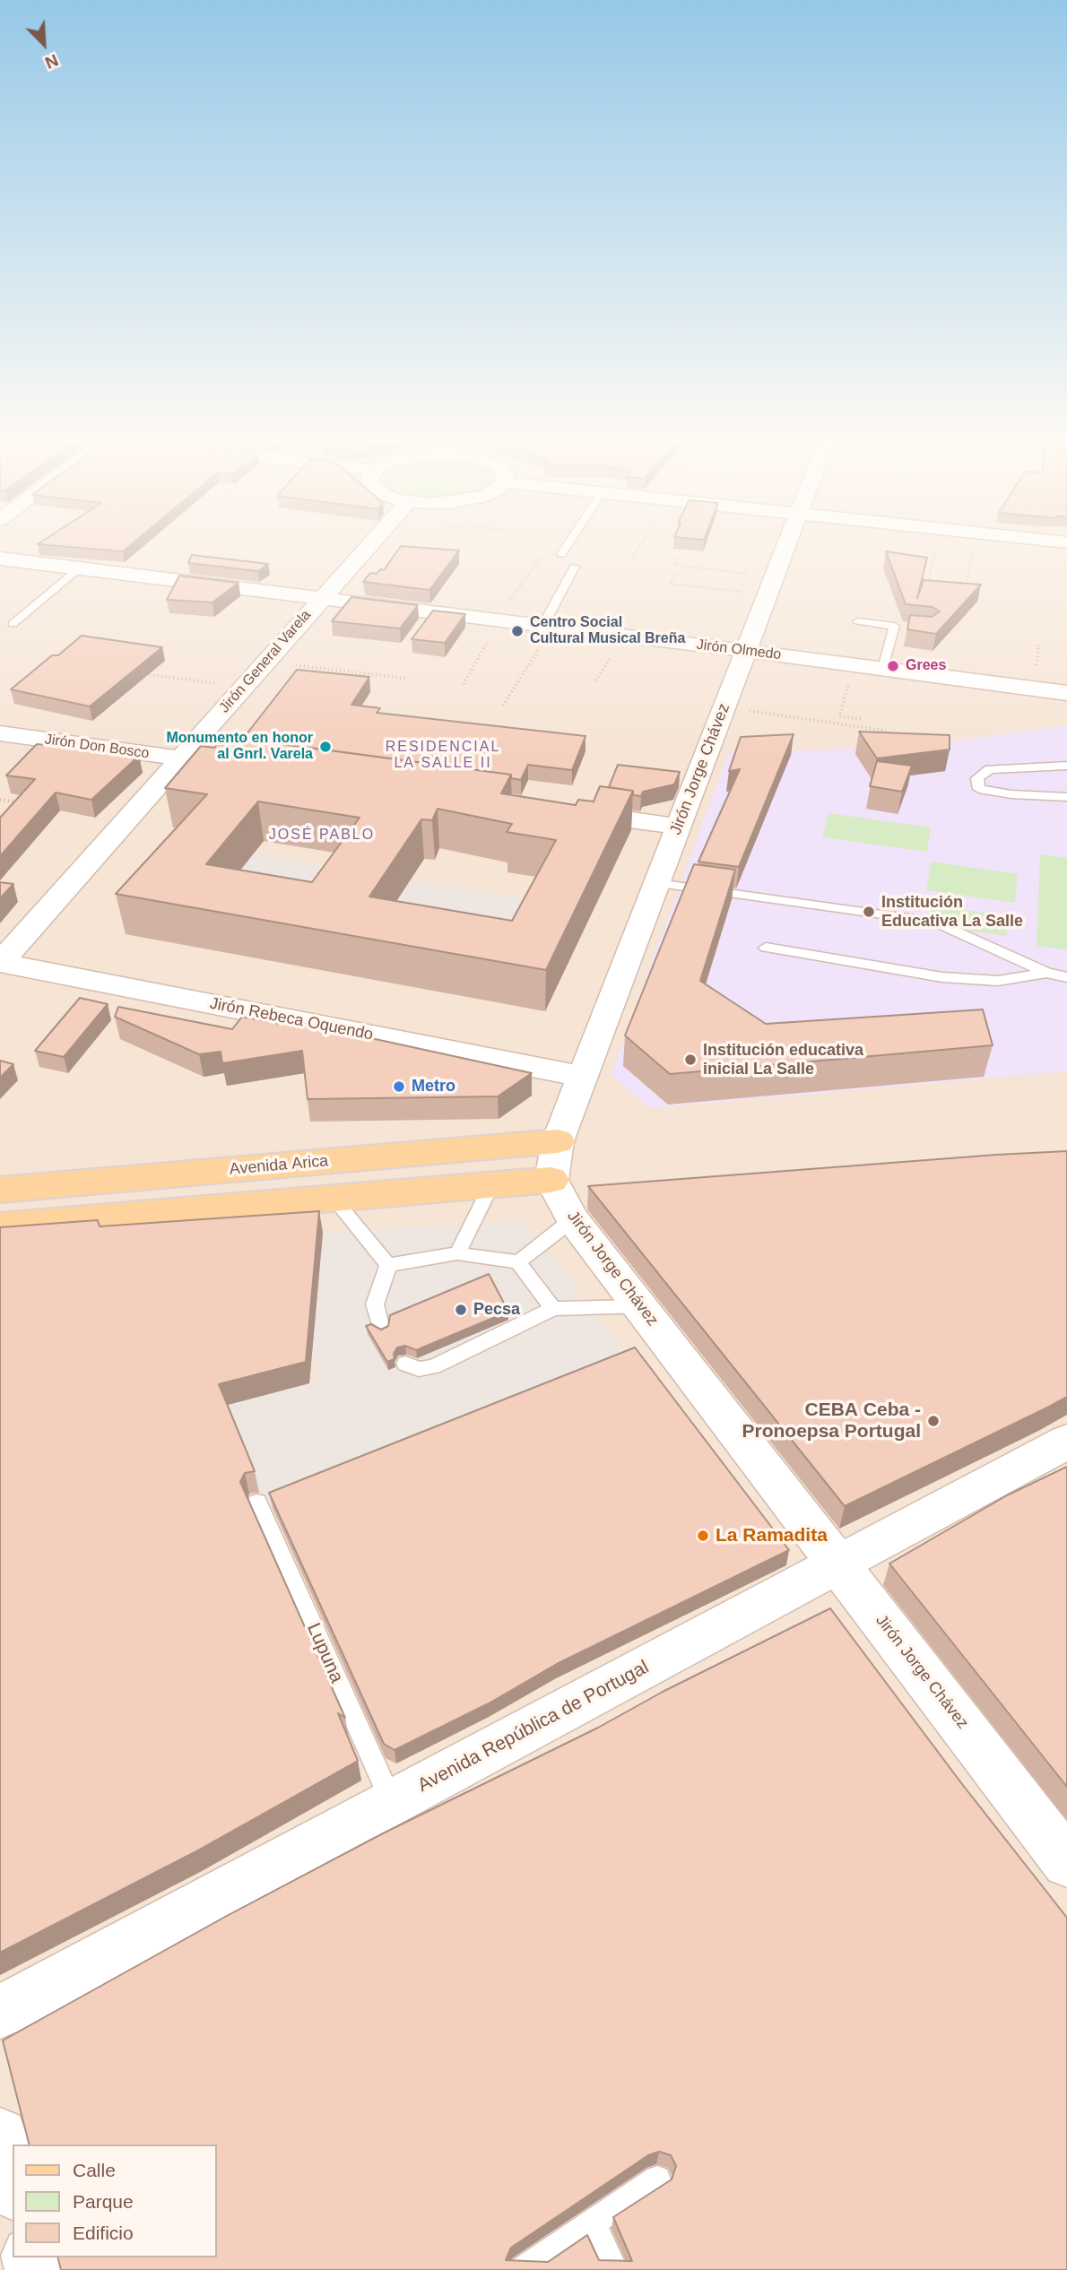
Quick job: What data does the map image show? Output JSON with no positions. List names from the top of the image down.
{
  "streets": {
    "main road": ["Avenida Arica"],
    "street": [
      "Jirón Olmedo",
      "Jirón General Varela",
      "Jirón Don Bosco",
      "Jirón Jorge Chávez",
      "Jirón Rebeca Oquendo",
      "Avenida República de Portugal"
    ],
    "lane": ["Lupuna"]
  },
  "crossings": [
    ["Jirón Olmedo", "Jirón General Varela"],
    ["Jirón Olmedo", "Jirón Jorge Chávez"],
    ["Jirón General Varela", "Jirón Don Bosco"],
    ["Jirón General Varela", "Jirón Rebeca Oquendo"],
    ["Jirón Jorge Chávez", "Jirón Rebeca Oquendo"],
    ["Jirón Jorge Chávez", "Avenida Arica"],
    ["Jirón Jorge Chávez", "Avenida República de Portugal"],
    ["Lupuna", "Avenida República de Portugal"]
  ],
  "districts": ["RESIDENCIAL LA SALLE II", "JOSÉ PABLO"],
  "places": [
    "Centro Social Cultural Musical Breña",
    "Grees",
    "Monumento en honor al Gnrl. Varela",
    "Institución Educativa La Salle",
    "Institución educativa inicial La Salle",
    "Metro",
    "Pecsa",
    "CEBA Ceba - Pronoepsa Portugal",
    "La Ramadita"
  ],
  "legend": ["Calle", "Parque", "Edificio"],
  "north": "bottom right"
}
